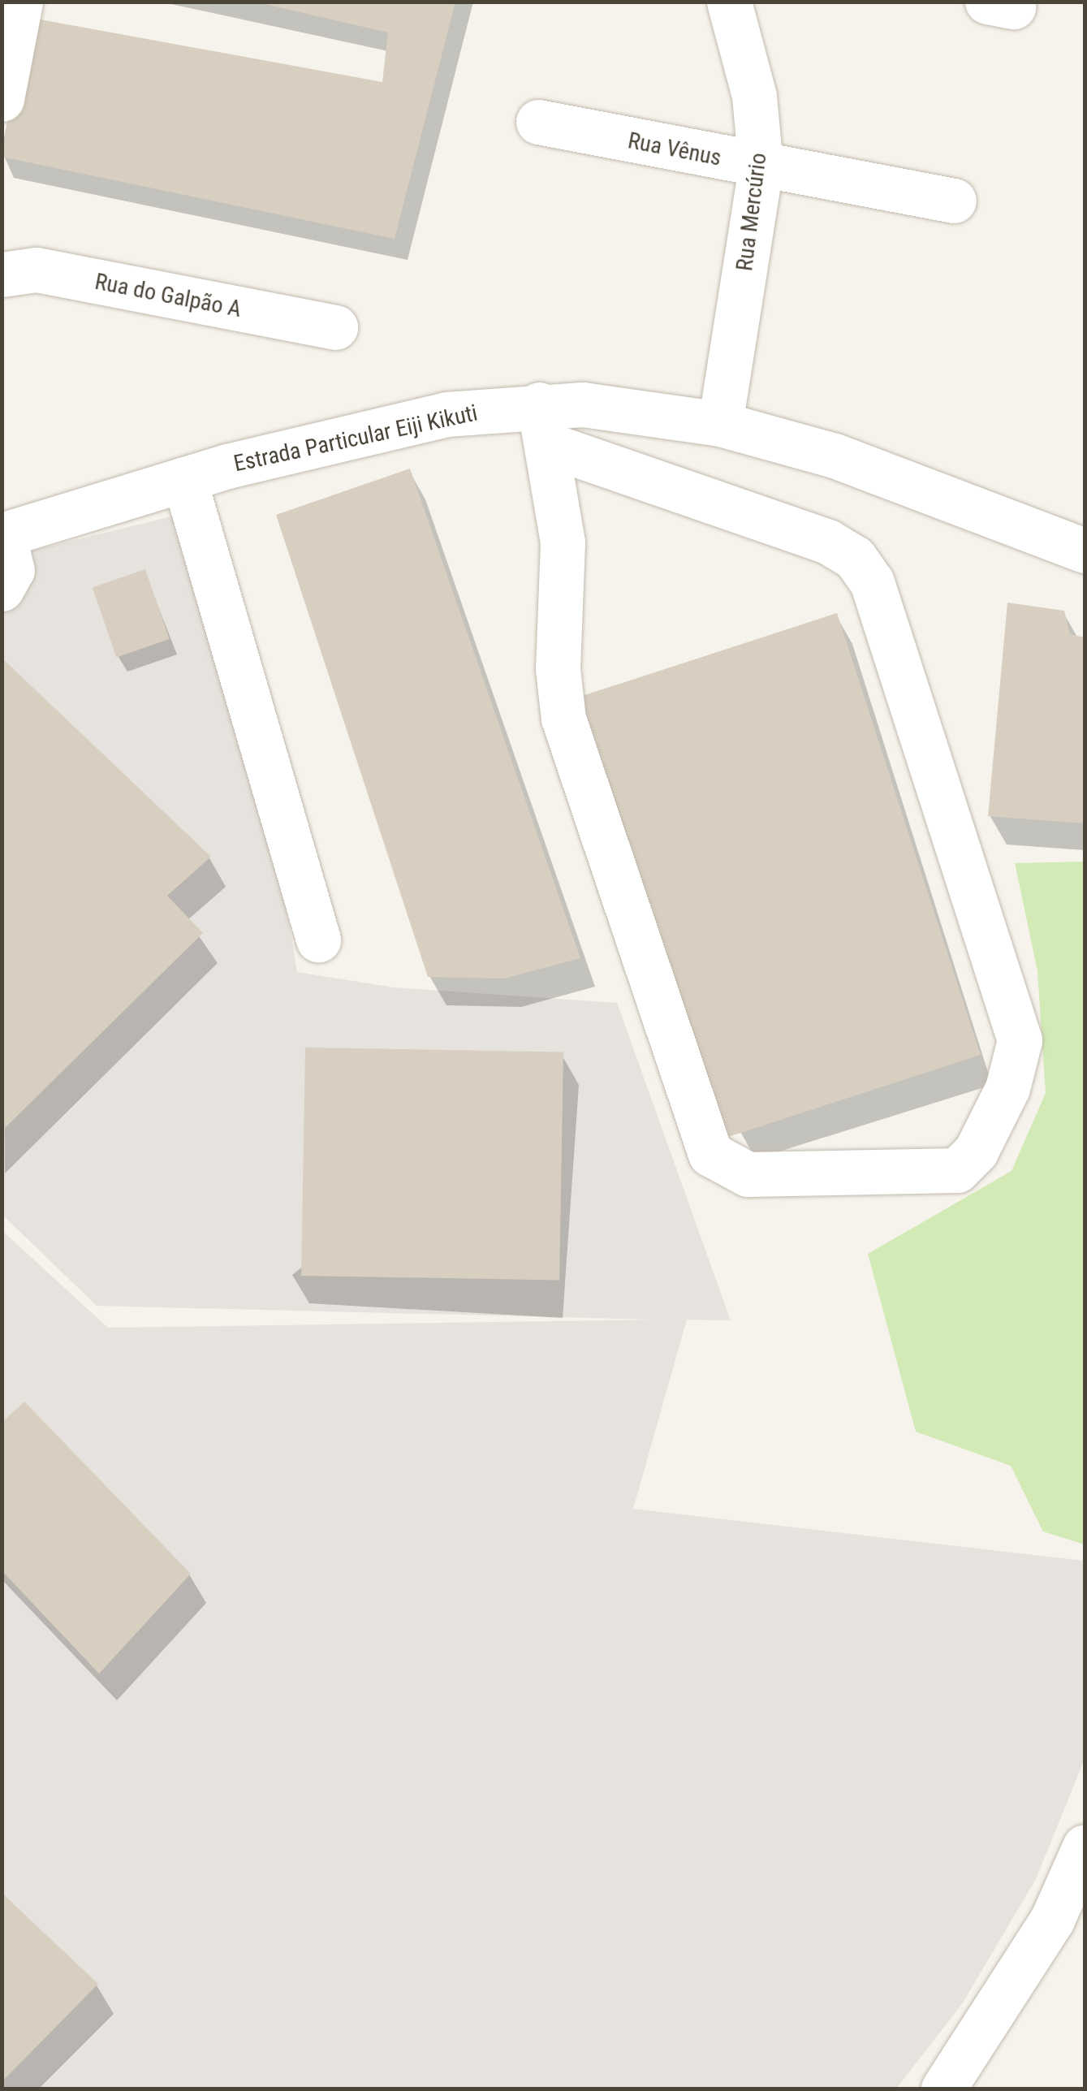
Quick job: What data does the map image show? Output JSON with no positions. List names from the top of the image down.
{
  "streets": {
    "street": [
      "Rua Vênus",
      "Rua Mercúrio",
      "Rua do Galpão A",
      "Estrada Particular Eiji Kikuti"
    ]
  },
  "crossings": [
    ["Rua Vênus", "Rua Mercúrio"],
    ["Rua Mercúrio", "Estrada Particular Eiji Kikuti"]
  ]
}
